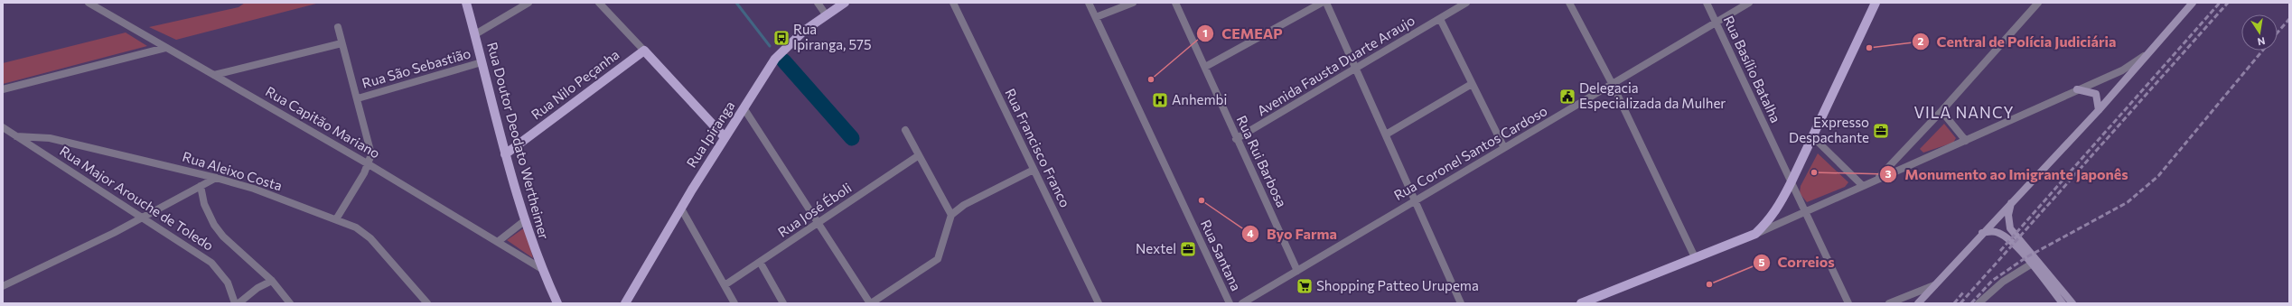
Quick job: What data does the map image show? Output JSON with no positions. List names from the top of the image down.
{
  "streets": {
    "main road": ["Rua Nilo Peçanha", "Rua Ipiranga", "Rua Doutor Deodato Wertheimer"],
    "street": [
      "Avenida Fausta Duarte Araujo",
      "Rua São Sebastião",
      "Rua Basílio Batalha",
      "Rua Capitão Mariano",
      "Rua Francisco Franco",
      "Rua Coronel Santos Cardoso",
      "Rua Rui Barbosa",
      "Rua Aleixo Costa",
      "Rua Major Arouche de Toledo",
      "Rua José Éboli",
      "Rua Santana"
    ]
  },
  "crossings": [
    ["Avenida Fausta Duarte Araujo", "Rua Rui Barbosa"],
    ["Rua São Sebastião", "Rua Doutor Deodato Wertheimer"],
    ["Rua Basílio Batalha", "Rua Coronel Santos Cardoso"],
    ["Rua Nilo Peçanha", "Rua Doutor Deodato Wertheimer"],
    ["Rua Capitão Mariano", "Rua Doutor Deodato Wertheimer"],
    ["Rua Coronel Santos Cardoso", "Rua Rui Barbosa"],
    ["Rua Aleixo Costa", "Rua Major Arouche de Toledo"]
  ],
  "districts": ["VILA NANCY"],
  "places": {
    "bus stop": ["Rua Ipiranga, 575"],
    "other": [
      "Central de Polícia Judiciária",
      "CEMEAP",
      "Monumento ao Imigrante Japonês",
      "Byo Farma",
      "Correios"
    ],
    "public building": ["Delegacia Especializada da Mulher"],
    "hospital": ["Anhembi"],
    "office": ["Expresso Despachante", "Nextel"],
    "supermarket": ["Shopping Patteo Urupema"]
  },
  "north": "bottom"
}
